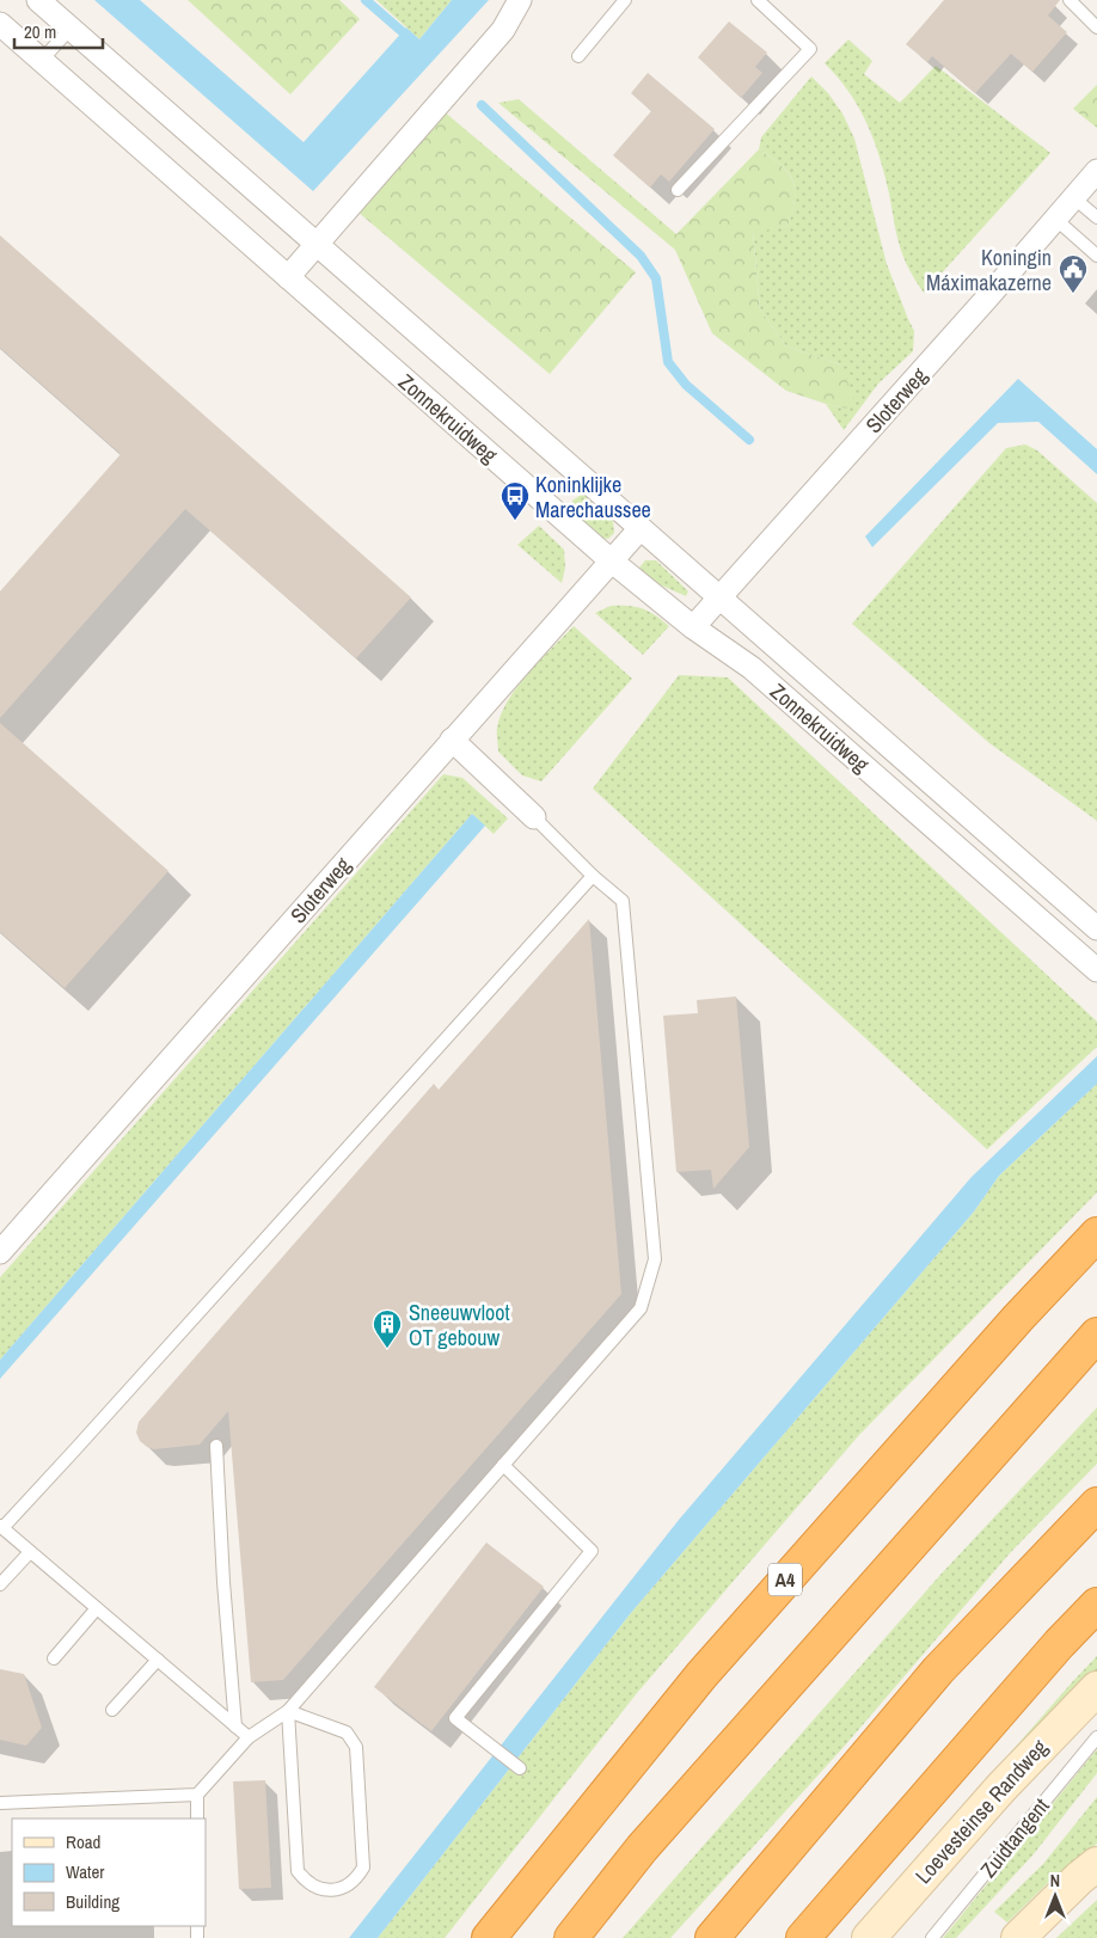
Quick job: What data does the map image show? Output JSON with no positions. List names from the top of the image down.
{
  "streets": {
    "highway": ["A4"],
    "street": ["Sloterweg", "Zonnekruidweg", "Loevesteinse Randweg"],
    "lane": ["Zuidtangent"]
  },
  "crossings": [
    ["Sloterweg", "Zonnekruidweg"]
  ],
  "places": {
    "public building": ["Koningin Máximakazerne"],
    "bus stop": ["Koninklijke Marechaussee"],
    "building": ["Sneeuwvloot OT gebouw"]
  },
  "legend": ["Road", "Water", "Building"],
  "scale_bar": "20 m",
  "north": "top"
}
